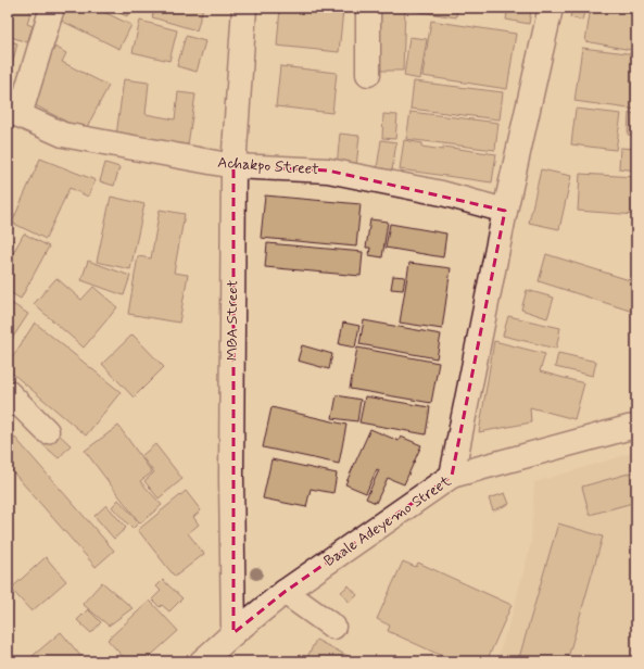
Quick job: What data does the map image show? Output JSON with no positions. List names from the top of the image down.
{
  "streets": {
    "street": ["Achakpo Street", "MBA Street", "Baale Adeyemo Street"]
  },
  "crossings": [
    ["Achakpo Street", "MBA Street"],
    ["MBA Street", "Baale Adeyemo Street"]
  ]
}
